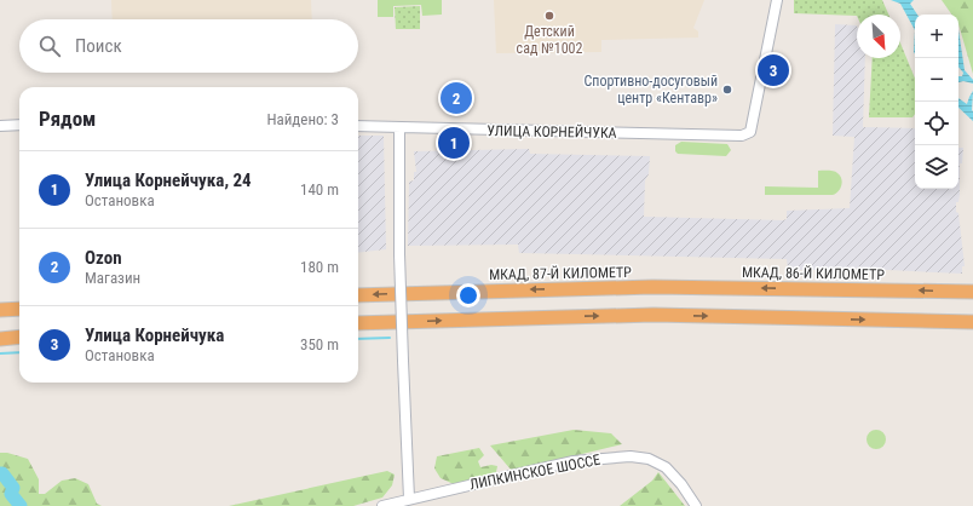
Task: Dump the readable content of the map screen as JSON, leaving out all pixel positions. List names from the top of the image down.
{
  "streets": {
    "highway": ["МКАД, 87-Й КИЛОМЕТР", "МКАД, 86-Й КИЛОМЕТР"],
    "street": ["УЛИЦА КОРНЕЙЧУКА", "ЛИПКИНСКОЕ ШОССЕ"]
  },
  "crossings": [
    ["МКАД, 87-Й КИЛОМЕТР", "МКАД, 86-Й КИЛОМЕТР"]
  ],
  "places": ["Детский сад №1002", "Спортивно-досуговый центр «Кентавр»"],
  "north": "bottom right",
  "page": {
    "map_buttons": ["+", "−"],
    "search": "Поиск",
    "pins": ["3", "2", "1"],
    "heading": ["Рядом", "Найдено: 3"],
    "list": [
      {
        "mark": "1",
        "name": "Улица Корнейчука, 24",
        "note": "Остановка",
        "value": "140 m"
      },
      {
        "mark": "2",
        "name": "Ozon",
        "note": "Магазин",
        "value": "180 m"
      },
      {
        "mark": "3",
        "name": "Улица Корнейчука",
        "note": "Остановка",
        "value": "350 m"
      }
    ]
  }
}
